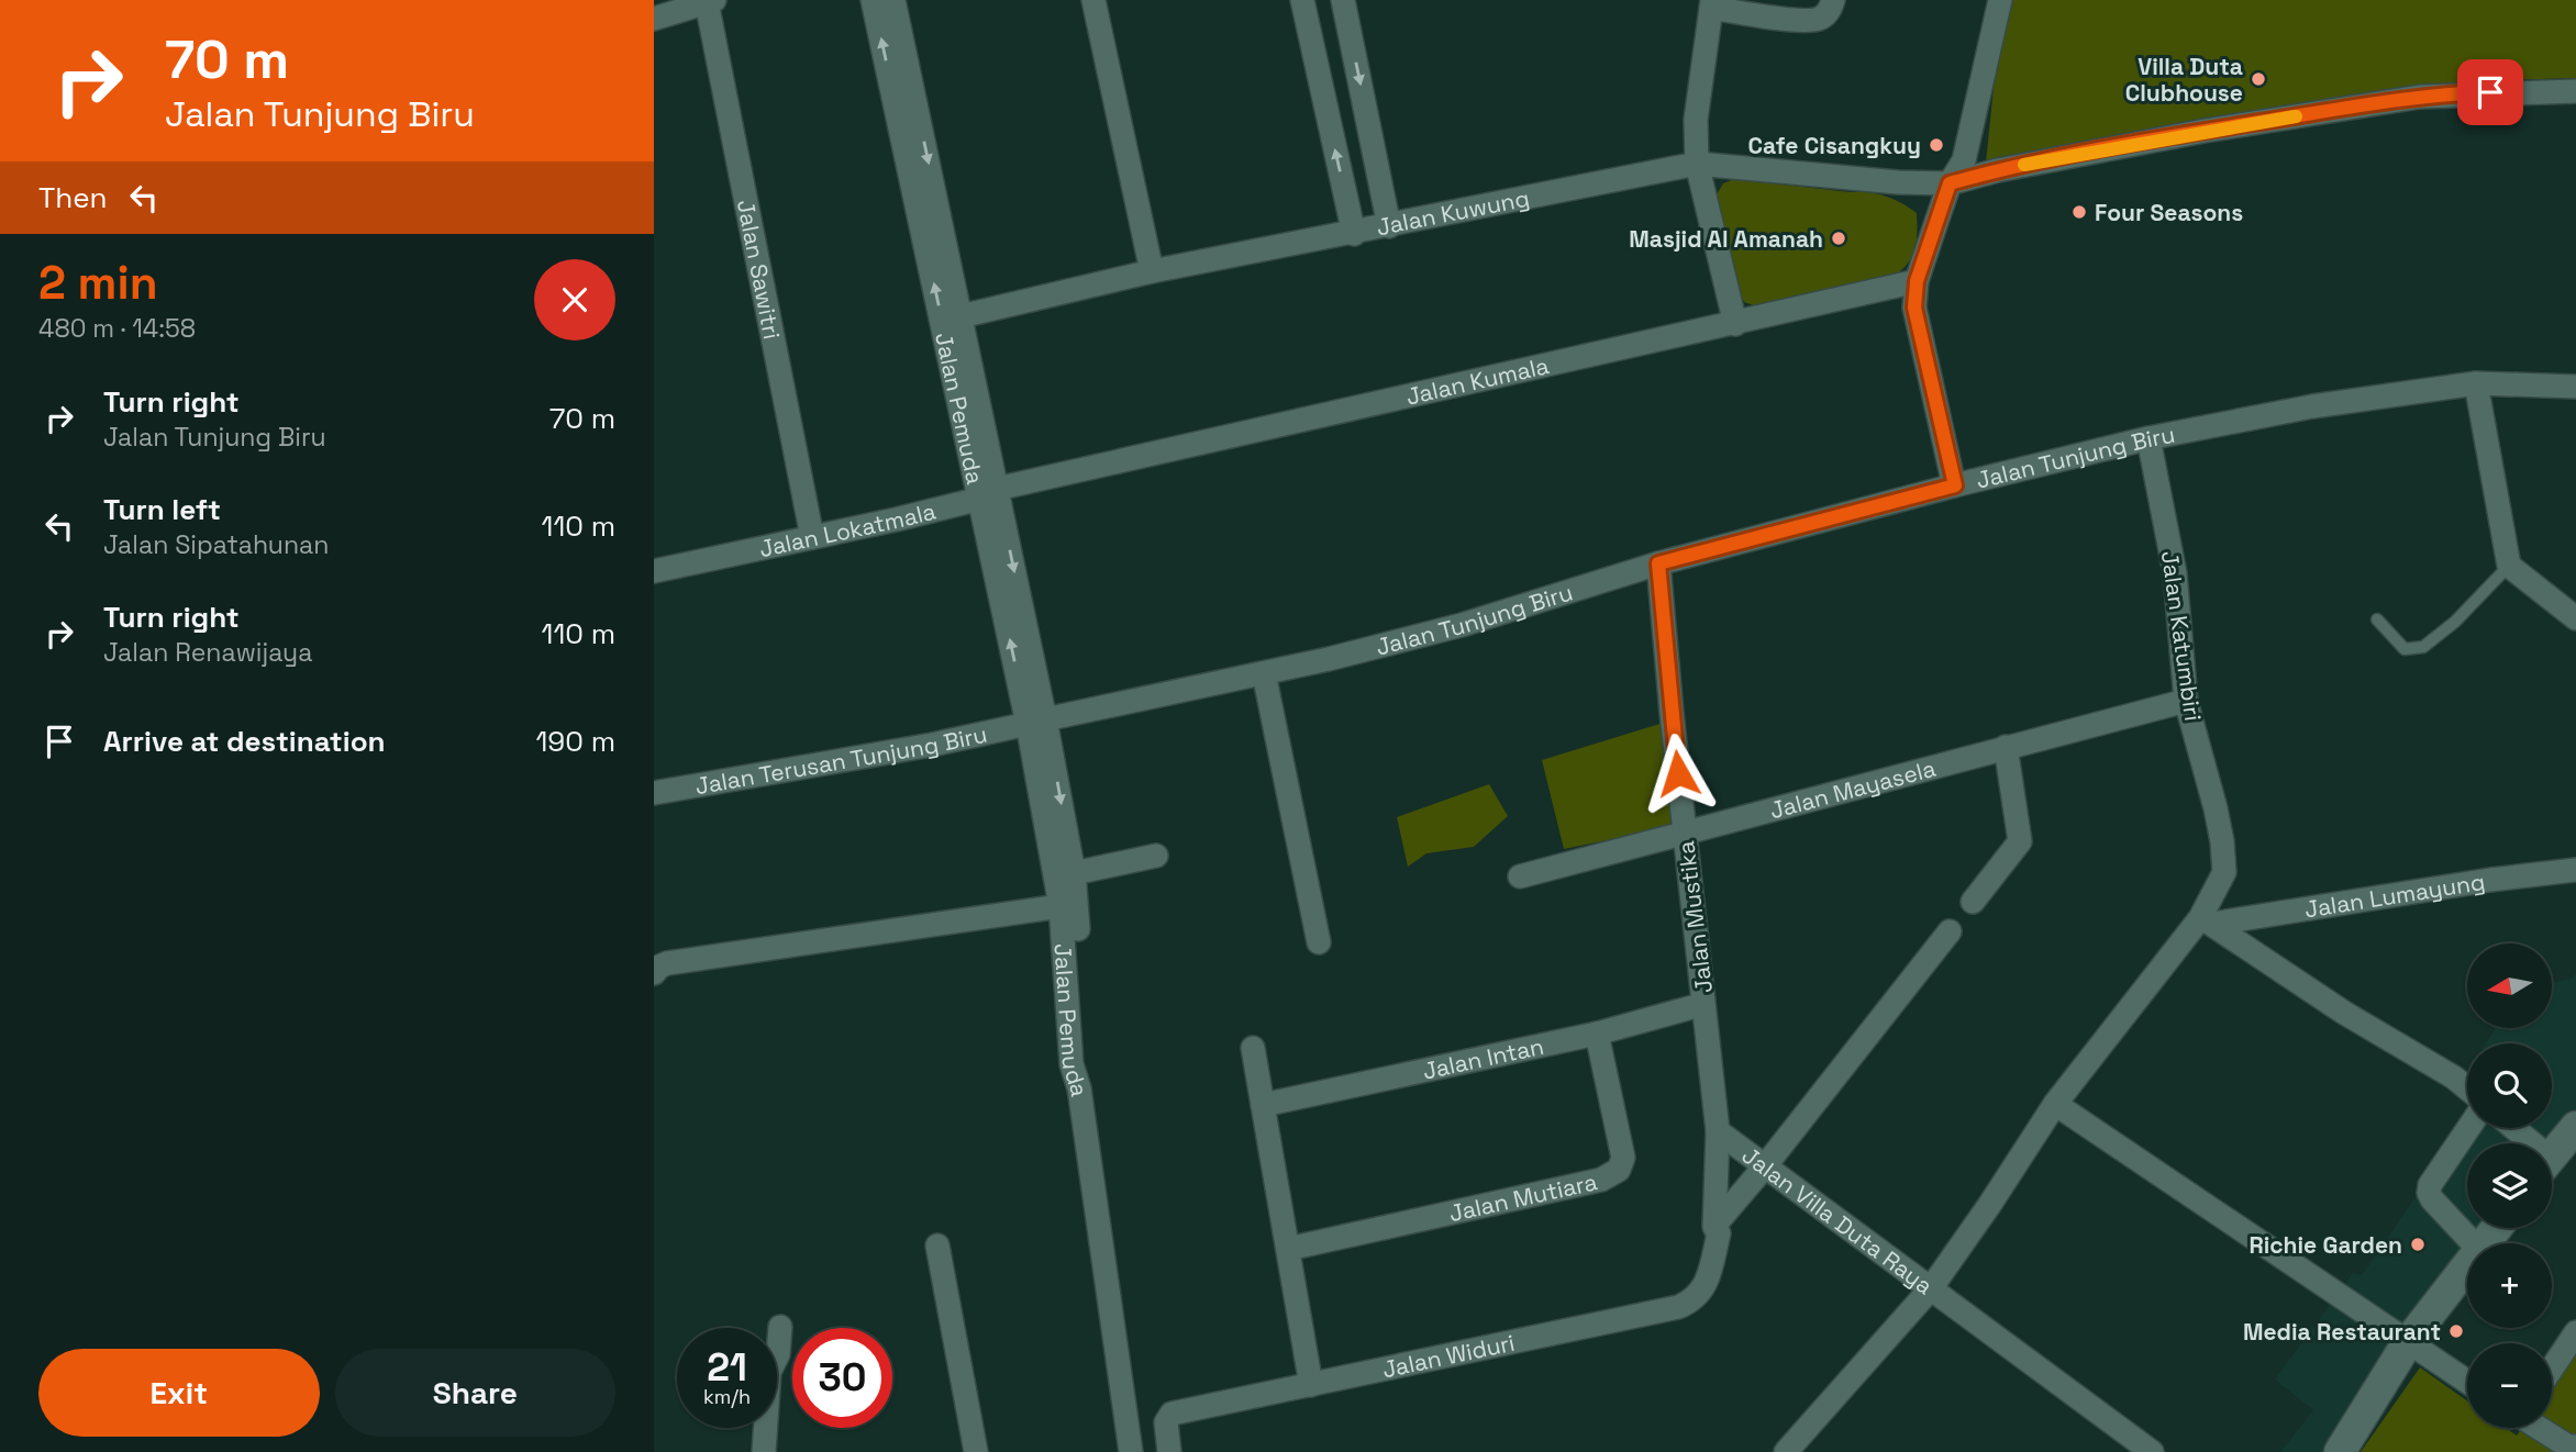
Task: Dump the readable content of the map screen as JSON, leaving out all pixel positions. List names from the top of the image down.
{
  "streets": {
    "street": [
      "Jalan Kuwung",
      "Jalan Sawitri",
      "Jalan Kumala",
      "Jalan Pemuda",
      "Jalan Tunjung Biru",
      "Jalan Lokatmala",
      "Jalan Katumbiri",
      "Jalan Terusan Tunjung Biru",
      "Jalan Mayasela",
      "Jalan Lumayung",
      "Jalan Mustika",
      "Jalan Intan",
      "Jalan Mutiara",
      "Jalan Villa Duta Raya",
      "Jalan Widuri"
    ]
  },
  "crossings": [
    ["Jalan Kuwung", "Jalan Pemuda"],
    ["Jalan Sawitri", "Jalan Lokatmala"],
    ["Jalan Kumala", "Jalan Lokatmala"],
    ["Jalan Pemuda", "Jalan Tunjung Biru"],
    ["Jalan Pemuda", "Jalan Lokatmala"],
    ["Jalan Pemuda", "Jalan Terusan Tunjung Biru"],
    ["Jalan Tunjung Biru", "Jalan Katumbiri"],
    ["Jalan Tunjung Biru", "Jalan Terusan Tunjung Biru"],
    ["Jalan Tunjung Biru", "Jalan Mustika"],
    ["Jalan Katumbiri", "Jalan Mayasela"],
    ["Jalan Katumbiri", "Jalan Lumayung"],
    ["Jalan Katumbiri", "Jalan Villa Duta Raya"],
    ["Jalan Mayasela", "Jalan Mustika"],
    ["Jalan Mustika", "Jalan Villa Duta Raya"],
    ["Jalan Mustika", "Jalan Widuri"],
    ["Jalan Intan", "Jalan Mutiara"]
  ],
  "places": [
    "Villa Duta Clubhouse",
    "Cafe Cisangkuy",
    "Four Seasons",
    "Masjid Al Amanah",
    "Richie Garden",
    "Media Restaurant"
  ],
  "north": "left",
  "page": {
    "turn": ["70 m", "Jalan Tunjung Biru"],
    "then": "Then",
    "heading": ["2 min", "480 m · 14:58"],
    "list": [
      {
        "name": "Turn right",
        "note": "Jalan Tunjung Biru",
        "value": "70 m"
      },
      {
        "name": "Turn left",
        "note": "Jalan Sipatahunan",
        "value": "110 m"
      },
      {
        "name": "Turn right",
        "note": "Jalan Renawijaya",
        "value": "110 m"
      },
      {
        "name": "Arrive at destination",
        "value": "190 m"
      }
    ],
    "map_buttons": ["+", "−"],
    "speed": "21 km/h",
    "limit": "30",
    "buttons": ["Exit", "Share"]
  }
}
